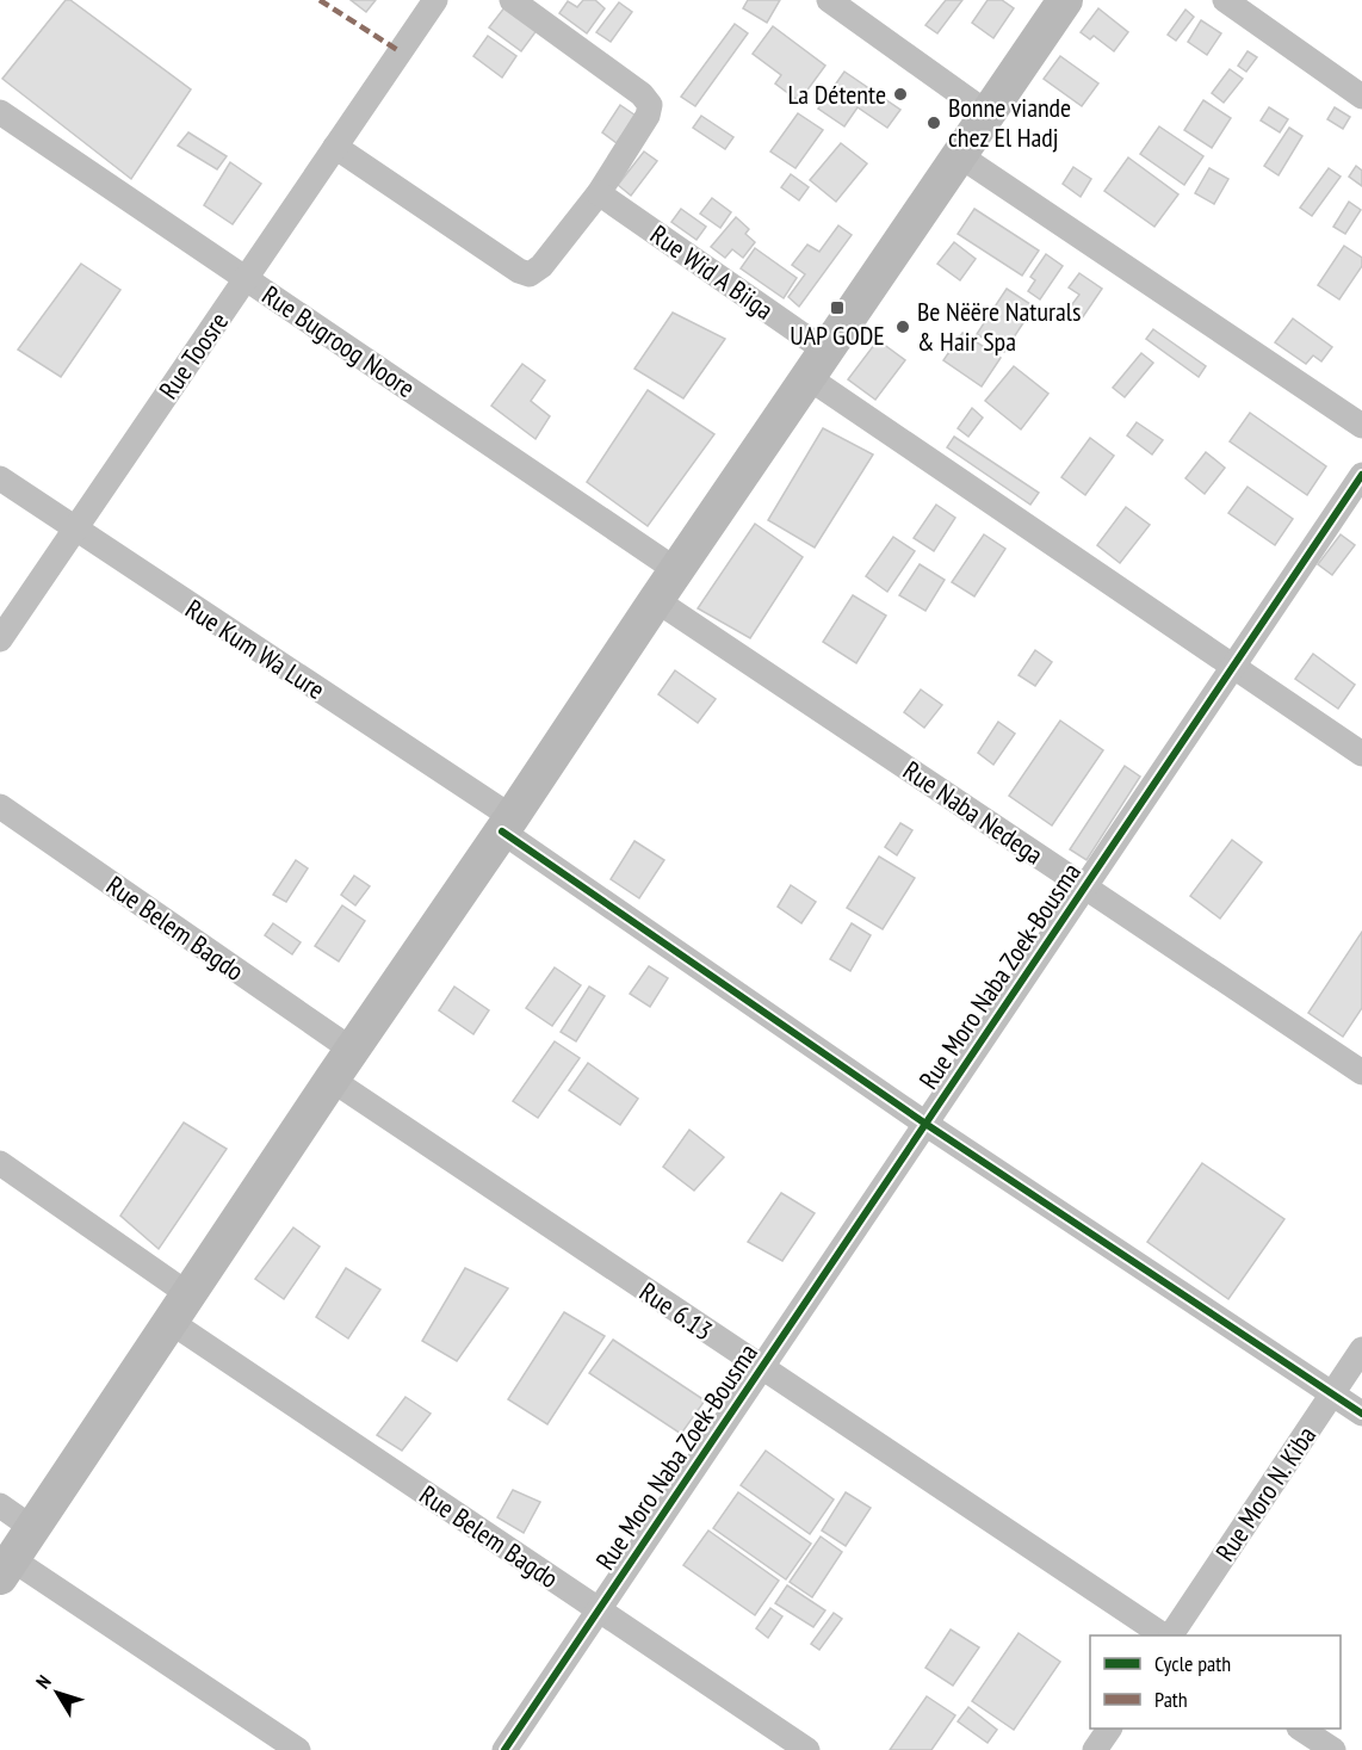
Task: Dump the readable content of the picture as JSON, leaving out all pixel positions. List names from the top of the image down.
{
  "streets": {
    "street": [
      "Rue Wid A Biiga",
      "Rue Bugroog Noore",
      "Rue Toosre",
      "Rue Kum Wa Lure",
      "Rue Naba Nedega",
      "Rue Belem Bagdo",
      "Rue Moro Naba Zoek-Bousma",
      "Rue 6.13",
      "Rue Moro N. Kiba"
    ]
  },
  "crossings": [
    ["Rue Wid A Biiga", "Rue Moro Naba Zoek-Bousma"],
    ["Rue Bugroog Noore", "Rue Toosre"],
    ["Rue Toosre", "Rue Kum Wa Lure"],
    ["Rue Kum Wa Lure", "Rue Moro Naba Zoek-Bousma"],
    ["Rue Kum Wa Lure", "Rue Moro N. Kiba"],
    ["Rue Naba Nedega", "Rue Moro Naba Zoek-Bousma"],
    ["Rue Belem Bagdo", "Rue Moro Naba Zoek-Bousma"],
    ["Rue Moro Naba Zoek-Bousma", "Rue 6.13"]
  ],
  "places": {
    "other": ["La Détente", "Bonne viande chez El Hadj", "Be Nëëre Naturals & Hair Spa"],
    "transit": ["UAP GODE"]
  },
  "legend": ["Cycle path", "Path"],
  "north": "top left"
}
